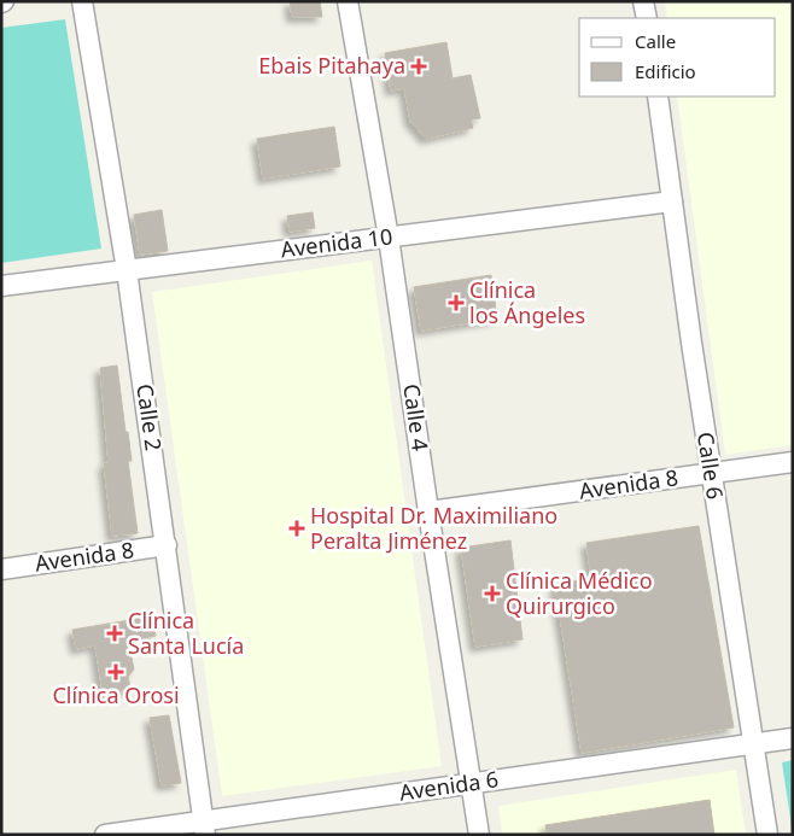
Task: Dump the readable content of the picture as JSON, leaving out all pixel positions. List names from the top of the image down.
{
  "streets": {
    "street": [
      "Avenida 10",
      "Calle 2",
      "Calle 4",
      "Calle 6",
      "Avenida 8",
      "Avenida 6"
    ]
  },
  "crossings": [
    ["Avenida 10", "Calle 2"],
    ["Avenida 10", "Calle 4"],
    ["Avenida 10", "Calle 6"],
    ["Calle 2", "Avenida 8"],
    ["Calle 2", "Avenida 6"],
    ["Calle 4", "Avenida 8"],
    ["Calle 4", "Avenida 6"],
    ["Calle 6", "Avenida 8"],
    ["Calle 6", "Avenida 6"]
  ],
  "places": {
    "health": [
      "Ebais Pitahaya",
      "Clínica los Ángeles",
      "Hospital Dr. Maximiliano Peralta Jiménez",
      "Clínica Médico Quirurgico",
      "Clínica Santa Lucía",
      "Clínica Orosi"
    ]
  },
  "legend": ["Calle", "Edificio"]
}
